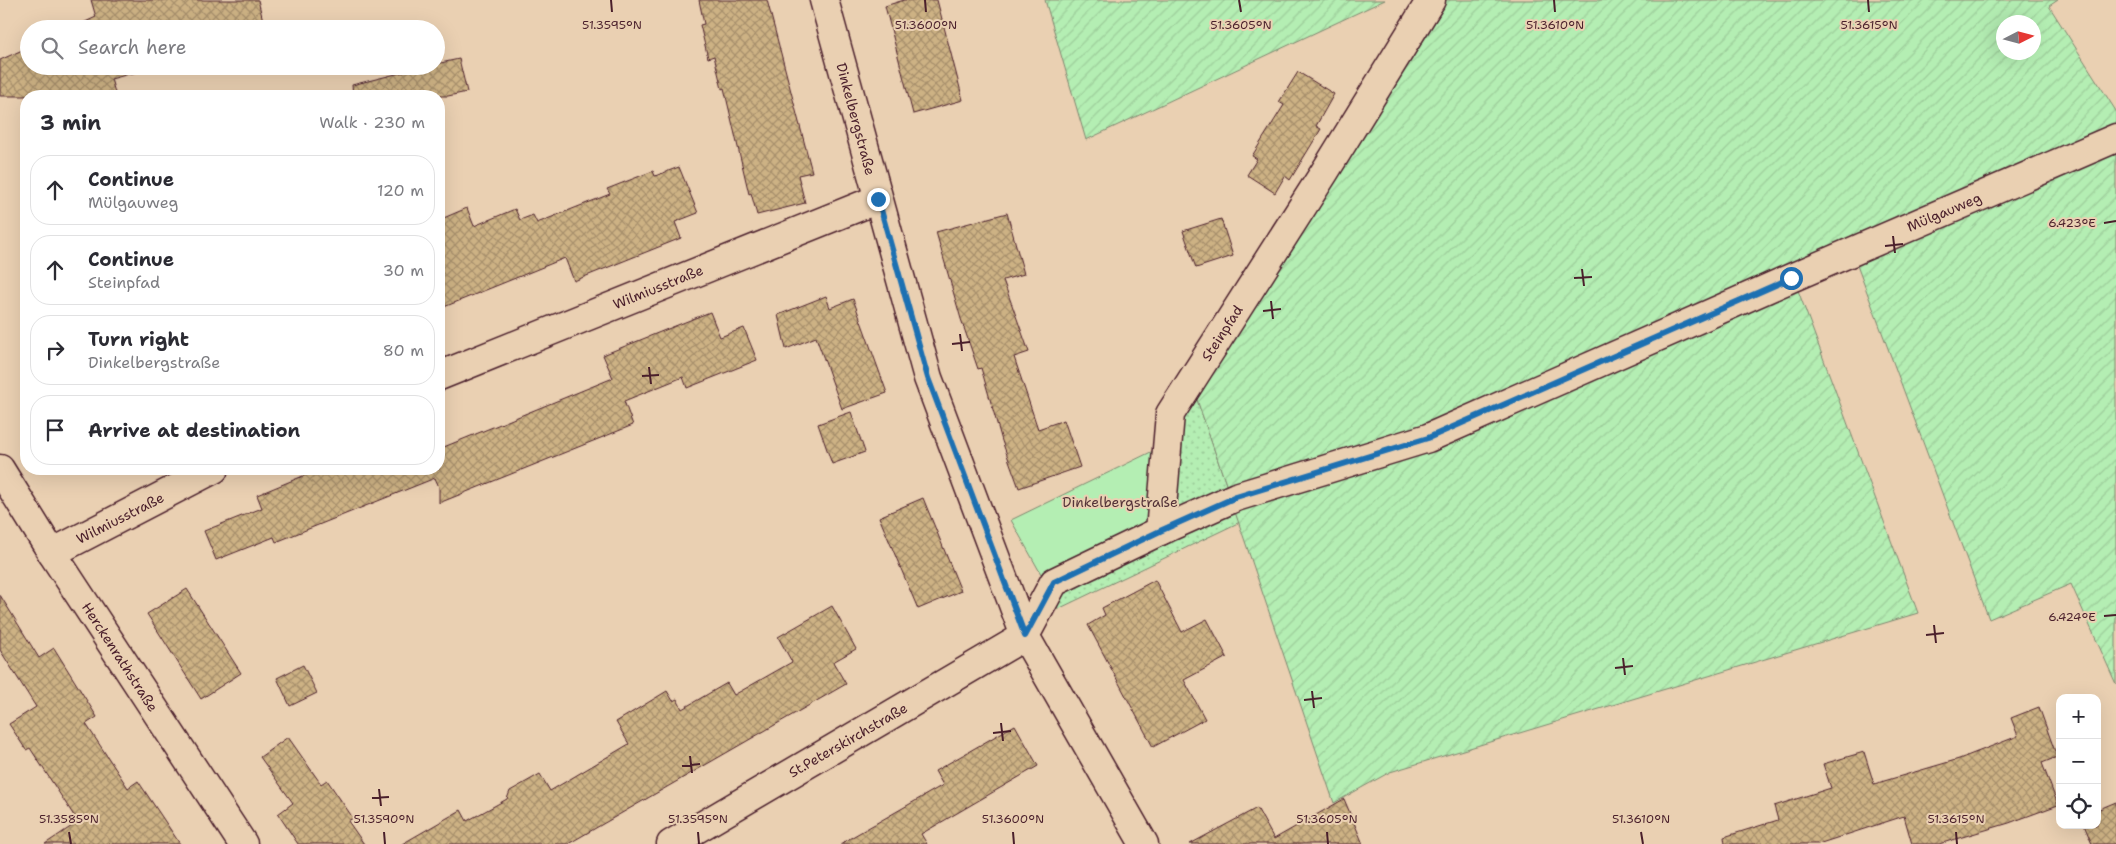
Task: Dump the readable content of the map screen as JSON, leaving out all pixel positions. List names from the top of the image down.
{
  "streets": {
    "street": [
      "Dinkelbergstraße",
      "Mülgauweg",
      "Wilmiusstraße",
      "Steinpfad",
      "Herckenrathstraße",
      "St.Peterskirchstraße"
    ]
  },
  "crossings": [
    ["Dinkelbergstraße", "Wilmiusstraße"],
    ["Dinkelbergstraße", "St.Peterskirchstraße"],
    ["Mülgauweg", "Steinpfad"],
    ["Wilmiusstraße", "Herckenrathstraße"]
  ],
  "parks": ["Dinkelbergstraße"],
  "north": "right",
  "page": {
    "search": "Search here",
    "heading": ["3 min", "Walk · 230 m"],
    "list": [
      ["Continue", "Mülgauweg", "120 m"],
      ["Continue", "Steinpfad", "30 m"],
      ["Turn right", "Dinkelbergstraße", "80 m"],
      "Arrive at destination"
    ],
    "map_buttons": ["+", "−"]
  },
  "coordinates": [
    "51.3595°N",
    "51.3600°N",
    "51.3605°N",
    "51.3610°N",
    "51.3615°N",
    "6.423°E",
    "6.424°E",
    "51.3585°N",
    "51.3590°N"
  ]
}
